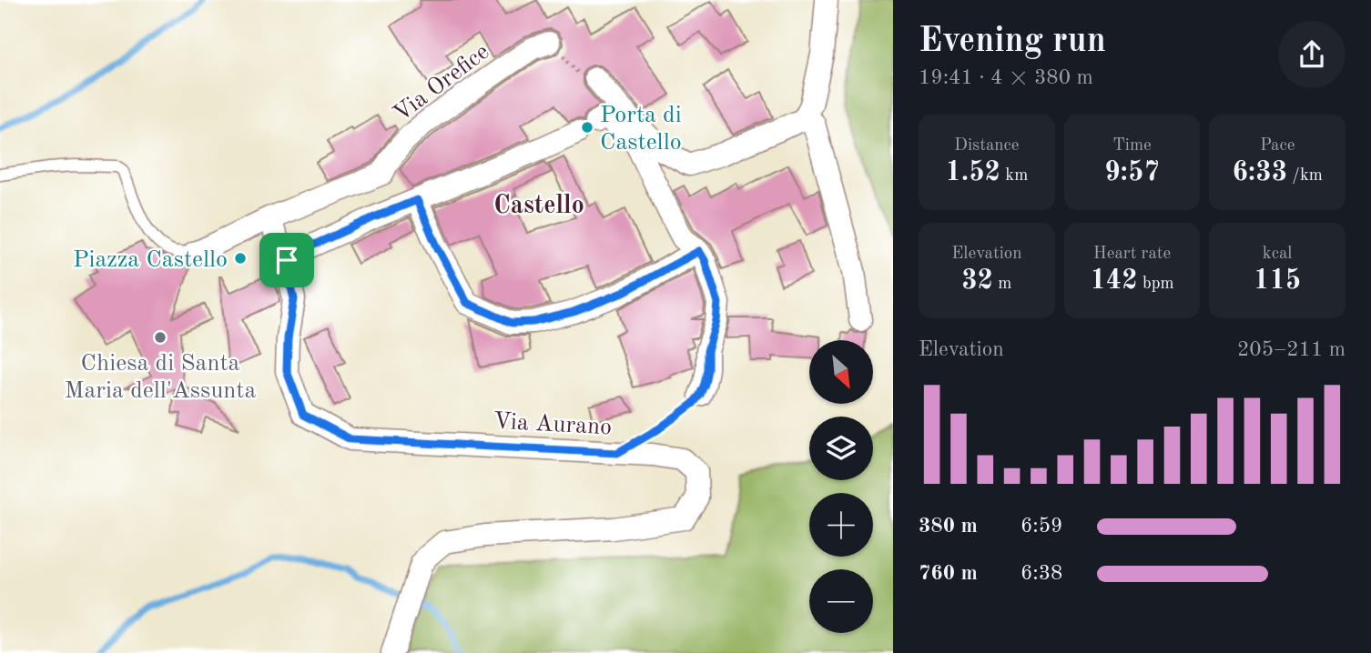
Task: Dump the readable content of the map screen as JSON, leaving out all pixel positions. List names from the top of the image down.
{
  "streets": {
    "street": ["Via Orefice", "Via Aurano"]
  },
  "districts": ["Castello"],
  "places": ["Porta di Castello", "Piazza Castello", "Chiesa di Santa Maria dell'Assunta"],
  "north": "bottom right",
  "page": {
    "heading": ["Evening run", "19:41 · 4 × 380 m"],
    "stats": [
      ["Distance", "1.52 km"],
      ["Time", "9:57"],
      ["Pace", "6:33 /km"],
      ["Elevation", "32 m"],
      ["Heart rate", "142 bpm"],
      ["kcal", "115"]
    ],
    "chart": ["Elevation", "205–211 m"],
    "map_buttons": ["+", "−"],
    "list": [
      {
        "name": "380 m",
        "note": "6:59"
      },
      {
        "name": "760 m",
        "note": "6:38"
      }
    ]
  }
}
